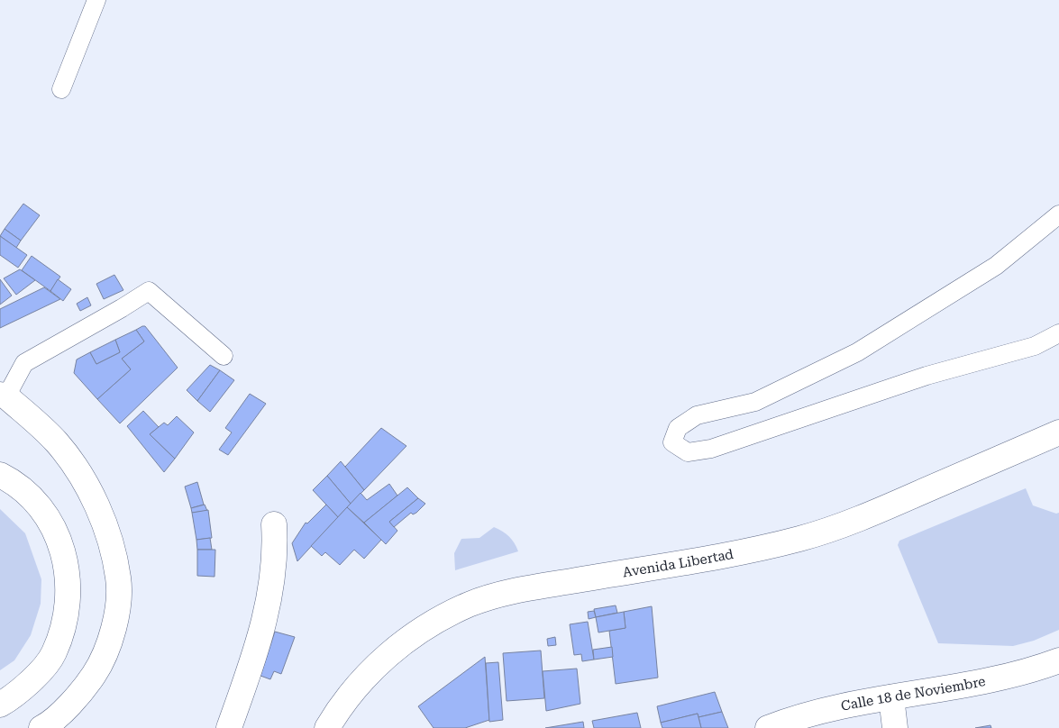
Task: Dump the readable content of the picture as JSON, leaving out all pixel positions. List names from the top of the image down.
{
  "streets": {
    "main road": ["Avenida Libertad", "Calle 18 de Noviembre"]
  }
}
